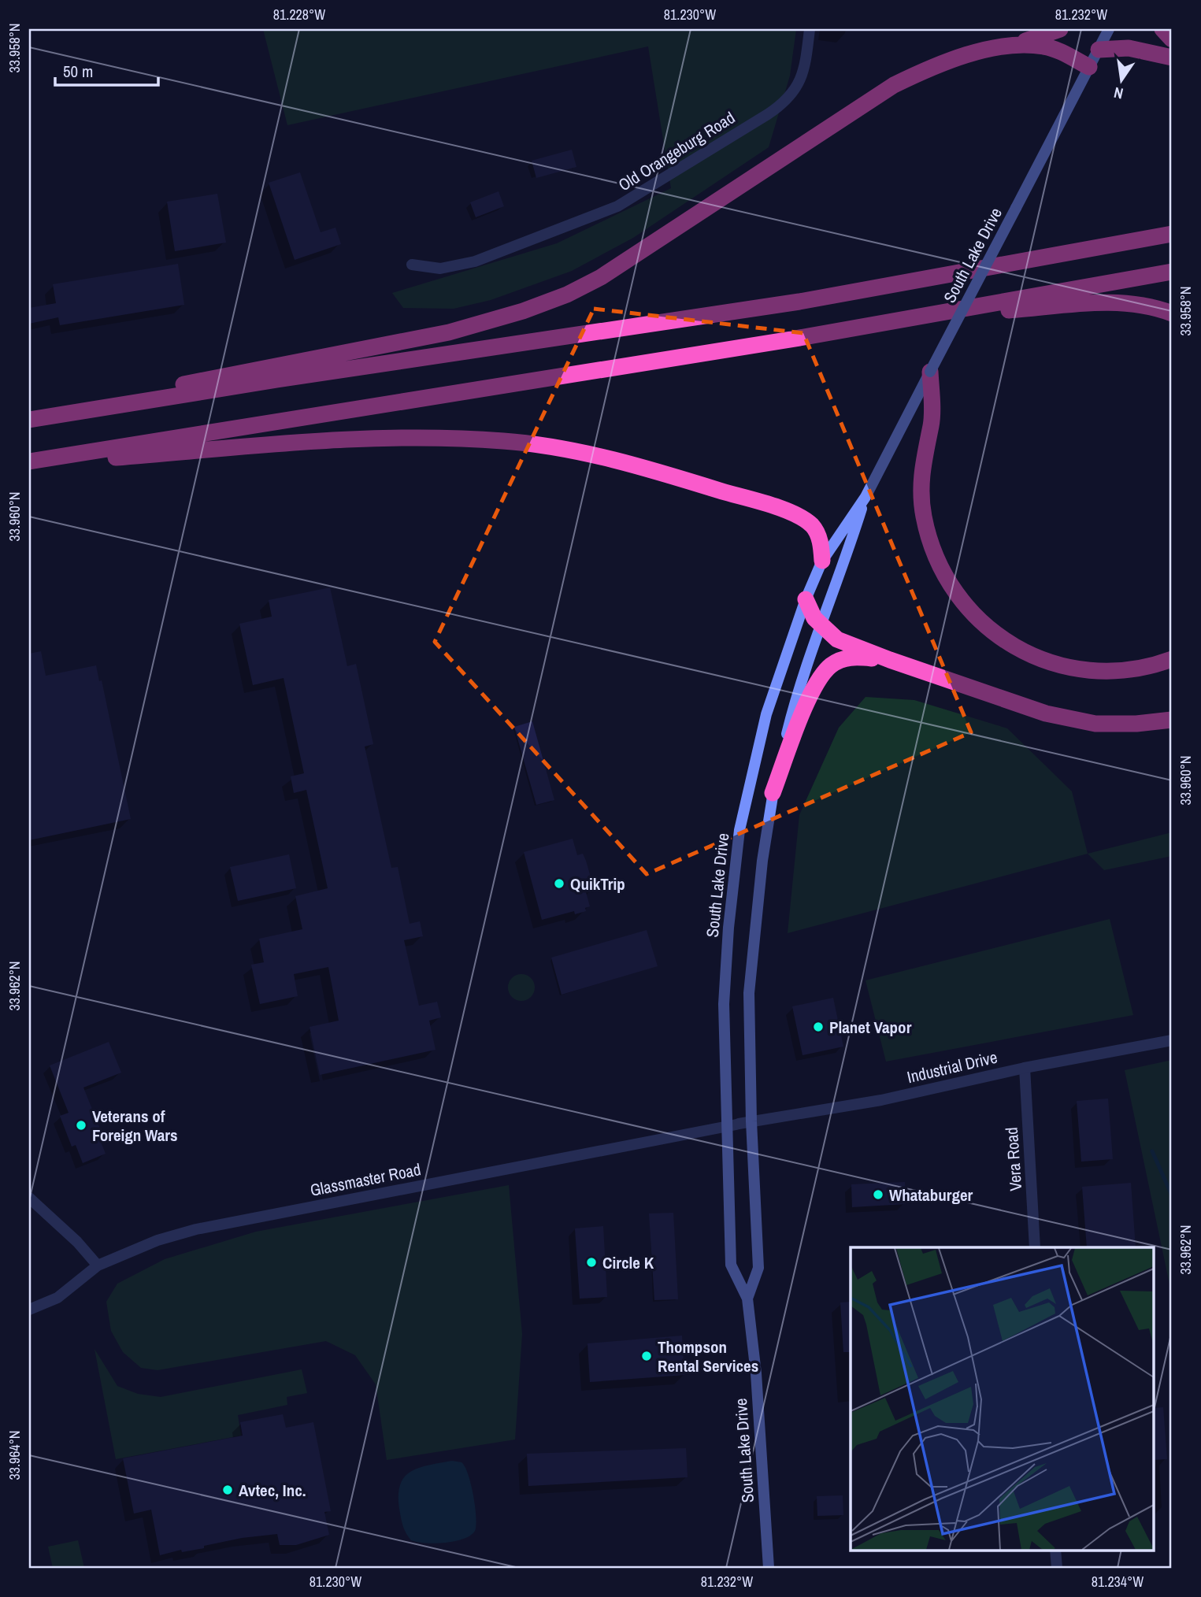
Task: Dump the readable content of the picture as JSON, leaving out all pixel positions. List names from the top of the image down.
{
  "streets": {
    "main road": ["South Lake Drive"],
    "street": [
      "Old Orangeburg Road",
      "Industrial Drive",
      "Vera Road",
      "Glassmaster Road"
    ]
  },
  "crossings": [
    ["South Lake Drive", "Industrial Drive"],
    ["South Lake Drive", "Glassmaster Road"],
    ["Industrial Drive", "Vera Road"],
    ["Industrial Drive", "Glassmaster Road"]
  ],
  "places": [
    "QuikTrip",
    "Planet Vapor",
    "Veterans of Foreign Wars",
    "Whataburger",
    "Circle K",
    "Thompson Rental Services",
    "Avtec, Inc."
  ],
  "scale_bar": "50 m",
  "north": "bottom",
  "coordinates": [
    "81.228°W",
    "81.230°W",
    "81.232°W",
    "33.958°N",
    "33.960°N",
    "33.962°N",
    "33.964°N",
    "81.234°W"
  ]
}
